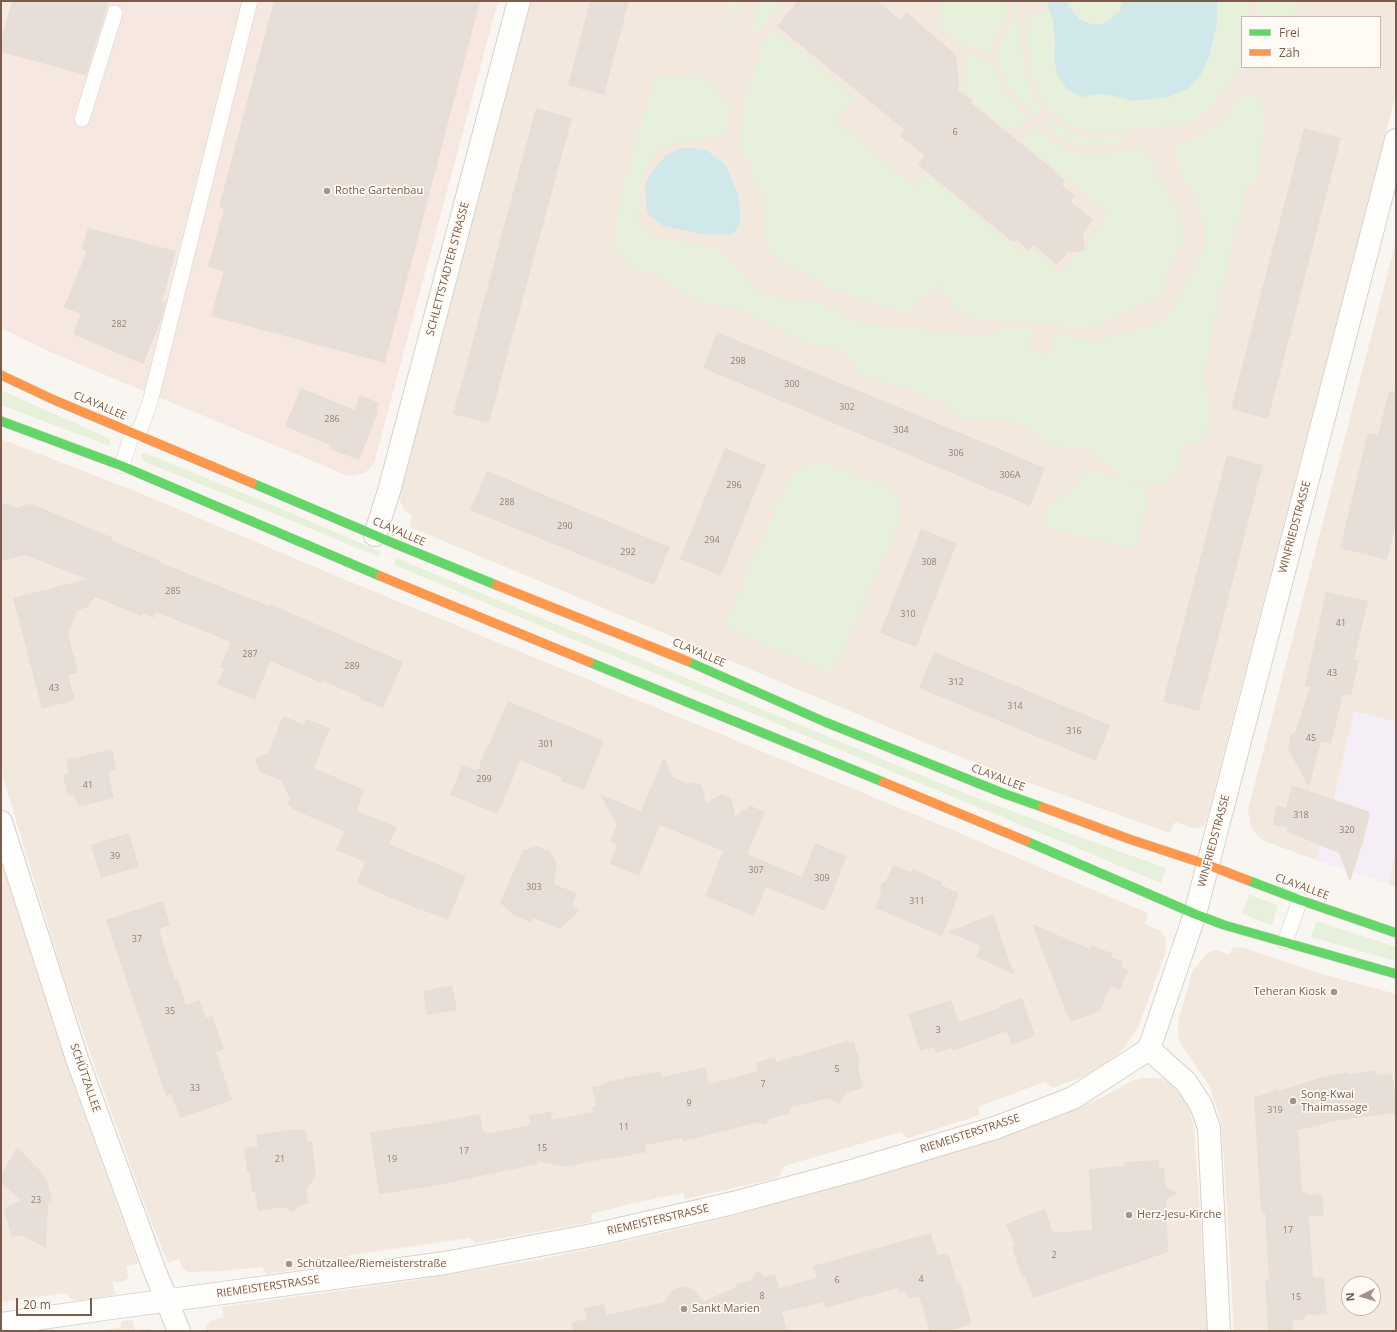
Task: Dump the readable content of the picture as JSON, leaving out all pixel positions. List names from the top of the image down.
{
  "streets": {
    "main road": ["CLAYALLEE"],
    "street": [
      "SCHLETTSTADTER STRASSE",
      "WINFRIEDSTRASSE",
      "SCHÜTZALLEE",
      "RIEMEISTERSTRASSE"
    ]
  },
  "crossings": [
    ["SCHLETTSTADTER STRASSE", "CLAYALLEE"],
    ["CLAYALLEE", "WINFRIEDSTRASSE"],
    ["SCHÜTZALLEE", "RIEMEISTERSTRASSE"]
  ],
  "places": [
    "Rothe Gartenbau",
    "Teheran Kiosk",
    "Song-Kwai Thaimassage",
    "Herz-Jesu-Kirche",
    "Schützallee/Riemeisterstraße",
    "Sankt Marien"
  ],
  "house_numbers": [
    "6",
    "282",
    "298",
    "300",
    "302",
    "286",
    "304",
    "306",
    "306A",
    "296",
    "288",
    "290",
    "294",
    "292",
    "308",
    "285",
    "310",
    "41",
    "287",
    "289",
    "43",
    "312",
    "43",
    "314",
    "316",
    "45",
    "301",
    "299",
    "41",
    "318",
    "320",
    "39",
    "307",
    "309",
    "303",
    "311",
    "37",
    "35",
    "3",
    "5",
    "7",
    "33",
    "9",
    "319",
    "11",
    "15",
    "17",
    "21",
    "19",
    "23",
    "17",
    "2",
    "4",
    "6",
    "8",
    "15"
  ],
  "legend": ["Frei", "Zäh"],
  "scale_bar": "20 m",
  "north": "left"
}
